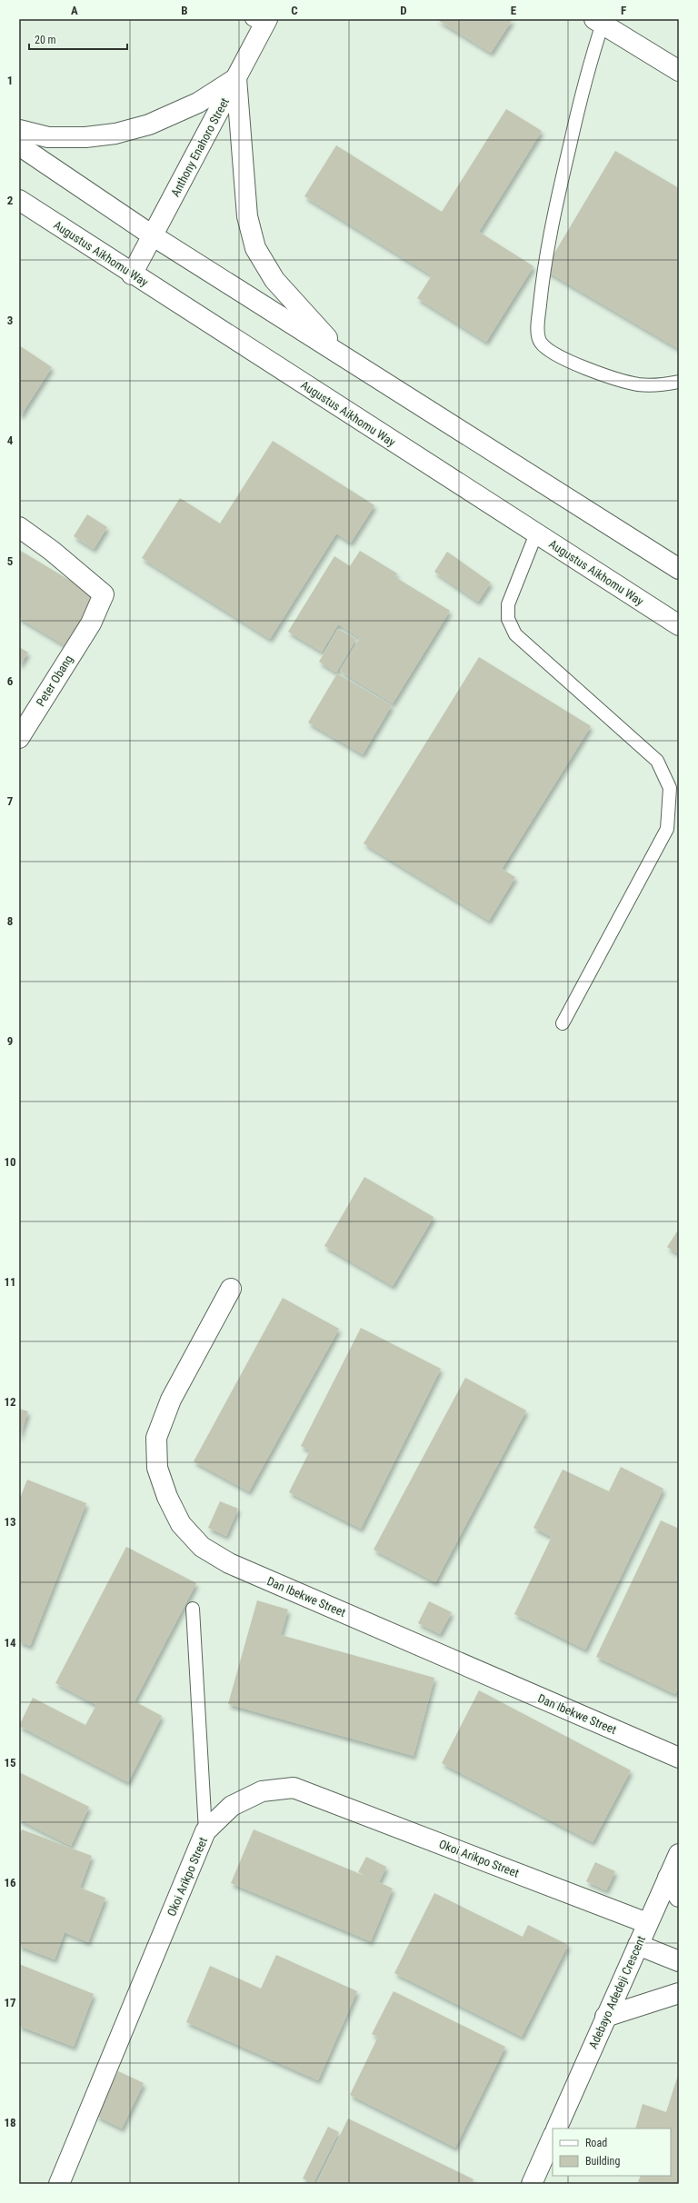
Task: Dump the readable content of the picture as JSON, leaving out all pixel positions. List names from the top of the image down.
{
  "streets": {
    "street": [
      "Anthony Enahoro Street",
      "Augustus Aikhomu Way",
      "Peter Obang",
      "Dan Ibekwe Street",
      "Okoi Arikpo Street",
      "Adebayo Adedeji Crescent"
    ]
  },
  "crossings": [
    ["Anthony Enahoro Street", "Augustus Aikhomu Way"],
    ["Okoi Arikpo Street", "Adebayo Adedeji Crescent"]
  ],
  "legend": ["Road", "Building"],
  "scale_bar": "20 m",
  "grid": {
    "columns": [
      "A",
      "B",
      "C",
      "D",
      "E",
      "F"
    ],
    "rows": [
      "1",
      "2",
      "3",
      "4",
      "5",
      "6",
      "7",
      "8",
      "9",
      "10",
      "11",
      "12",
      "13",
      "14",
      "15",
      "16",
      "17",
      "18"
    ]
  }
}
